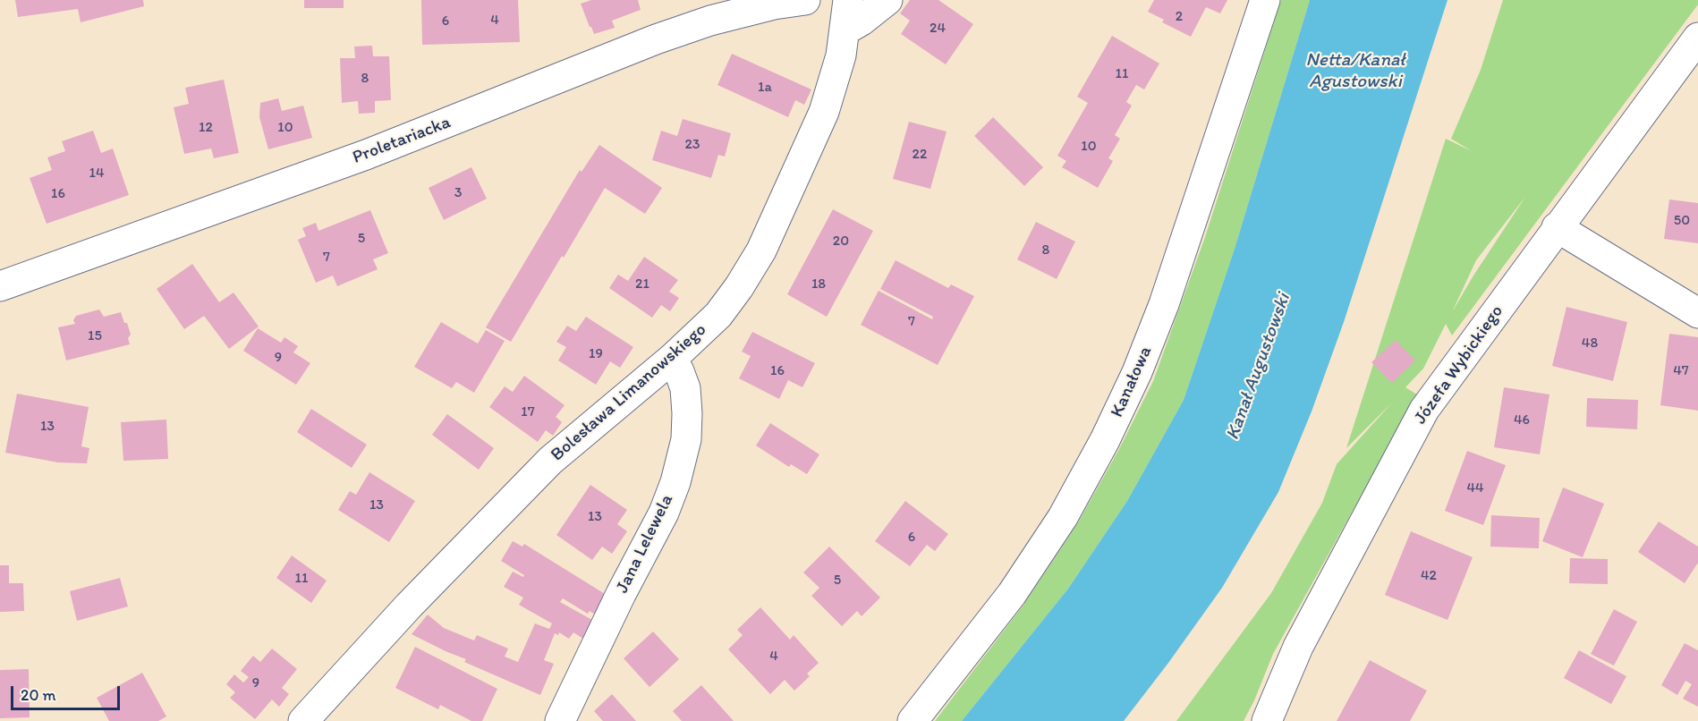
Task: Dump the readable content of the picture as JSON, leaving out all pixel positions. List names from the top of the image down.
{
  "streets": {
    "street": [
      "Proletariacka",
      "Józefa Wybickiego",
      "Kanałowa",
      "Bolesława Limanowskiego",
      "Jana Lelewela"
    ]
  },
  "crossings": [
    ["Bolesława Limanowskiego", "Jana Lelewela"]
  ],
  "water": ["Netta/Kanał Agustowski", "Kanał Augustowski"],
  "house_numbers": [
    "2",
    "4",
    "6",
    "24",
    "11",
    "8",
    "1a",
    "12",
    "10",
    "23",
    "10",
    "22",
    "14",
    "3",
    "16",
    "50",
    "5",
    "20",
    "8",
    "7",
    "21",
    "18",
    "7",
    "15",
    "48",
    "19",
    "9",
    "16",
    "47",
    "17",
    "46",
    "13",
    "44",
    "13",
    "13",
    "6",
    "42",
    "11",
    "5",
    "4",
    "9"
  ],
  "scale_bar": "20 m"
}
